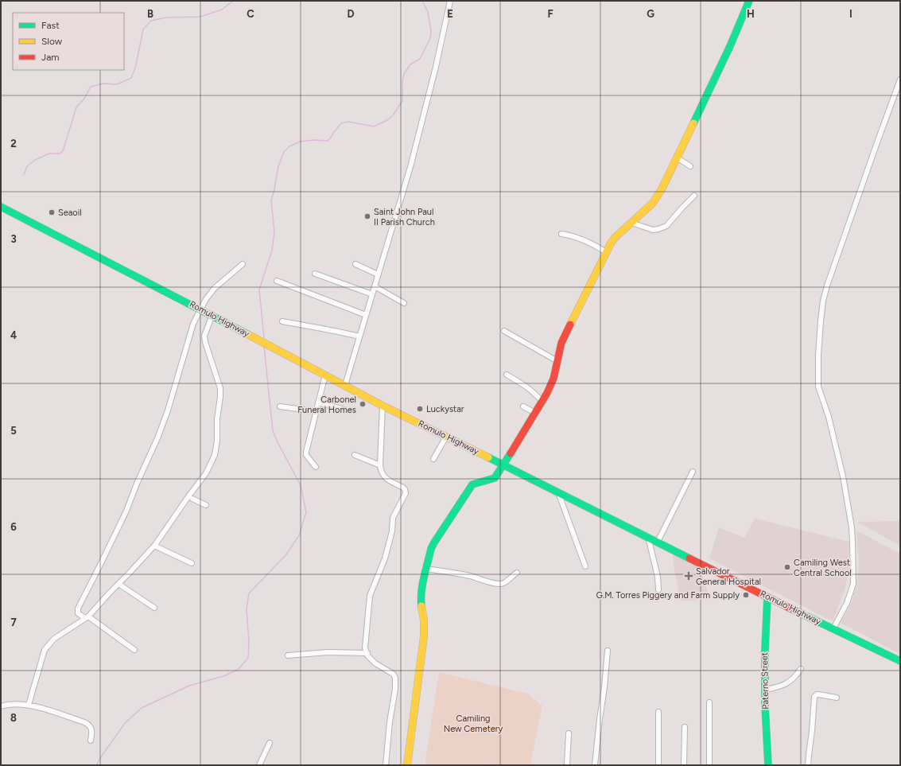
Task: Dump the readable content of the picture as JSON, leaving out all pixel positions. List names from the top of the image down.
{
  "streets": {
    "main road": ["Romulo Highway", "Paterno Street"]
  },
  "crossings": [
    ["Romulo Highway", "Paterno Street"]
  ],
  "parks": ["Camiling New Cemetery"],
  "places": {
    "other": [
      "Seaoil",
      "Saint John Paul II Parish Church",
      "Carbonel Funeral Homes",
      "Luckystar",
      "Camiling West Central School",
      "G.M. Torres Piggery and Farm Supply"
    ],
    "health": ["Salvador General Hospital"]
  },
  "legend": ["Fast", "Slow", "Jam"],
  "grid": {
    "columns": [
      "B",
      "C",
      "D",
      "E",
      "F",
      "G",
      "H",
      "I"
    ],
    "rows": [
      "2",
      "3",
      "4",
      "5",
      "6",
      "7",
      "8"
    ]
  }
}
